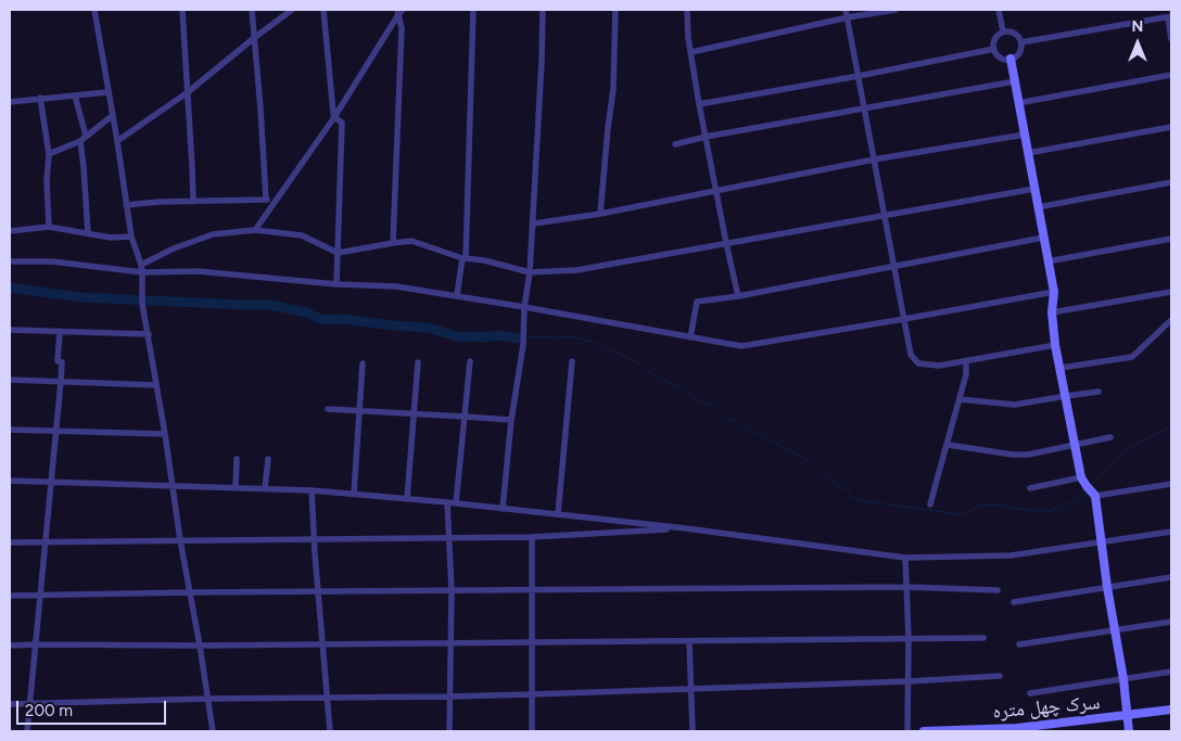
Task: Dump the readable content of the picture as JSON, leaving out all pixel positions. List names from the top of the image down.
{
  "streets": {
    "street": ["سرک چهل متره"]
  },
  "scale_bar": "200 m",
  "north": "top"
}
